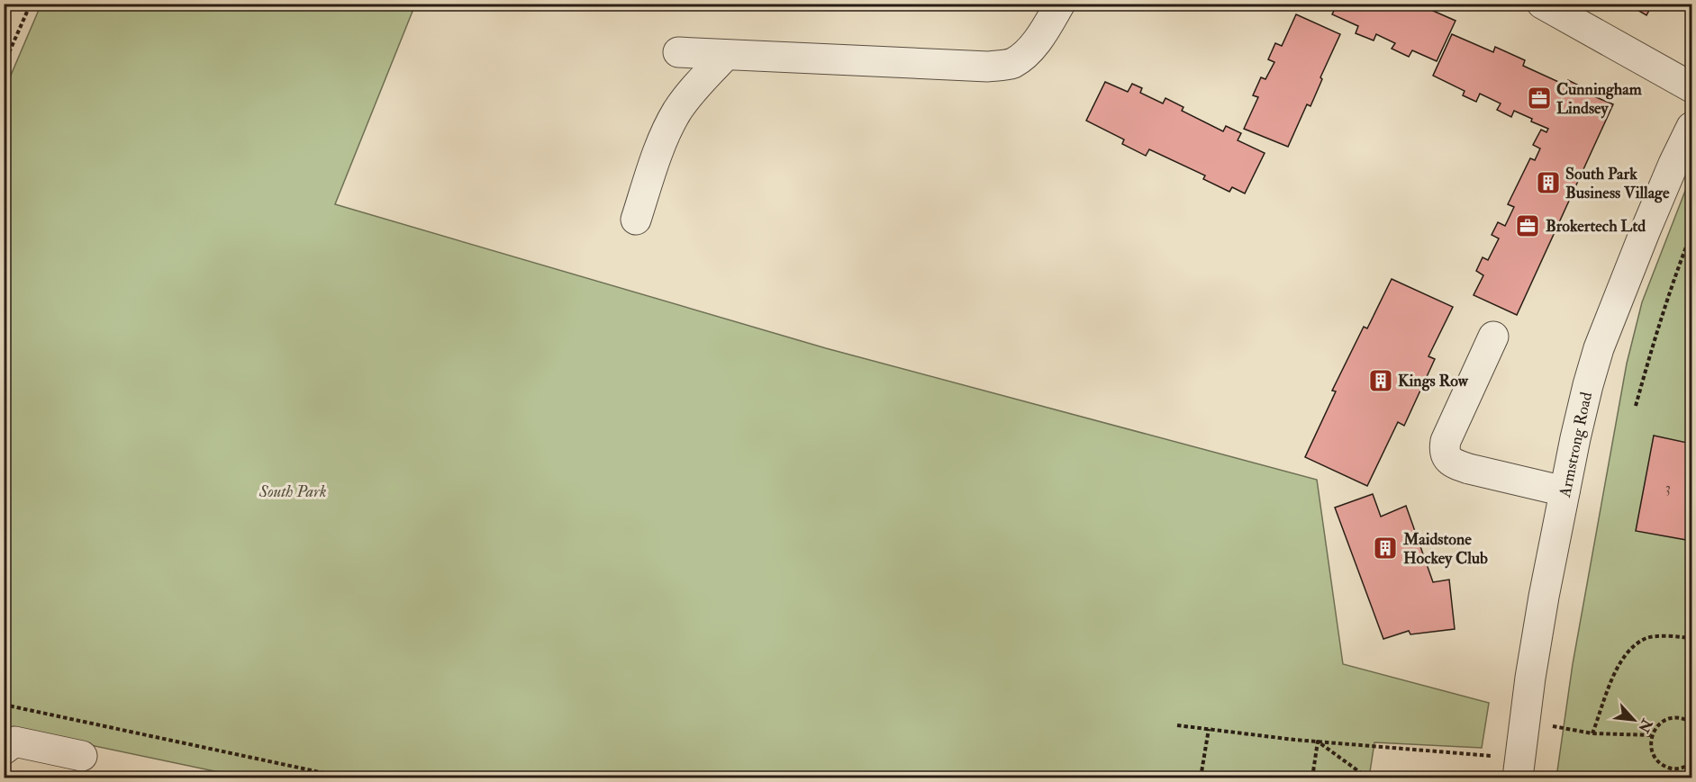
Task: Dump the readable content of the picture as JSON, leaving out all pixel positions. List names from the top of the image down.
{
  "streets": {
    "street": ["Armstrong Road"]
  },
  "parks": ["South Park"],
  "places": {
    "office": ["Cunningham Lindsey", "Brokertech Ltd"],
    "building": ["South Park Business Village", "Kings Row", "Maidstone Hockey Club"]
  },
  "house_numbers": ["3"],
  "north": "bottom right"
}
